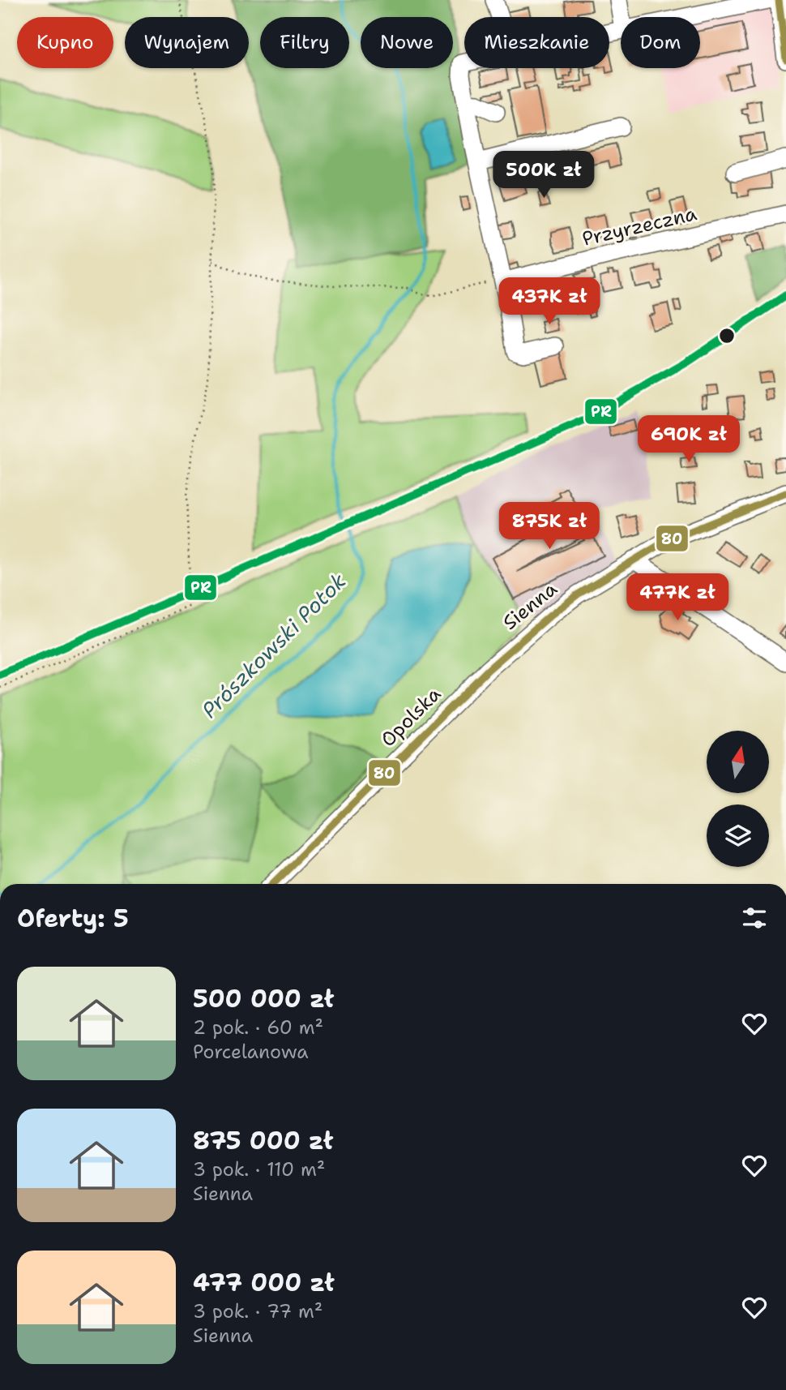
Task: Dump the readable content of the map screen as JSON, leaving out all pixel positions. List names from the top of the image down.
{
  "streets": {
    "street": ["Przyrzeczna", "Sienna", "Opolska"]
  },
  "crossings": [
    ["Sienna", "Opolska"]
  ],
  "water": ["Prószkowski Potok"],
  "lines": ["transit line 80", "transit line PR"],
  "north": "top",
  "page": {
    "chip": [
      "Kupno",
      "Wynajem",
      "Filtry",
      "Nowe",
      "Mieszkanie",
      "Dom"
    ],
    "price": [
      "500K zł",
      "437K zł",
      "690K zł",
      "875K zł",
      "477K zł"
    ],
    "heading": "Oferty: 5",
    "list": [
      {
        "name": "500 000 zł",
        "note": "2 pok. · 60 m² · Porcelanowa"
      },
      {
        "name": "875 000 zł",
        "note": "3 pok. · 110 m² · Sienna"
      },
      {
        "name": "477 000 zł",
        "note": "3 pok. · 77 m² · Sienna"
      }
    ]
  }
}
